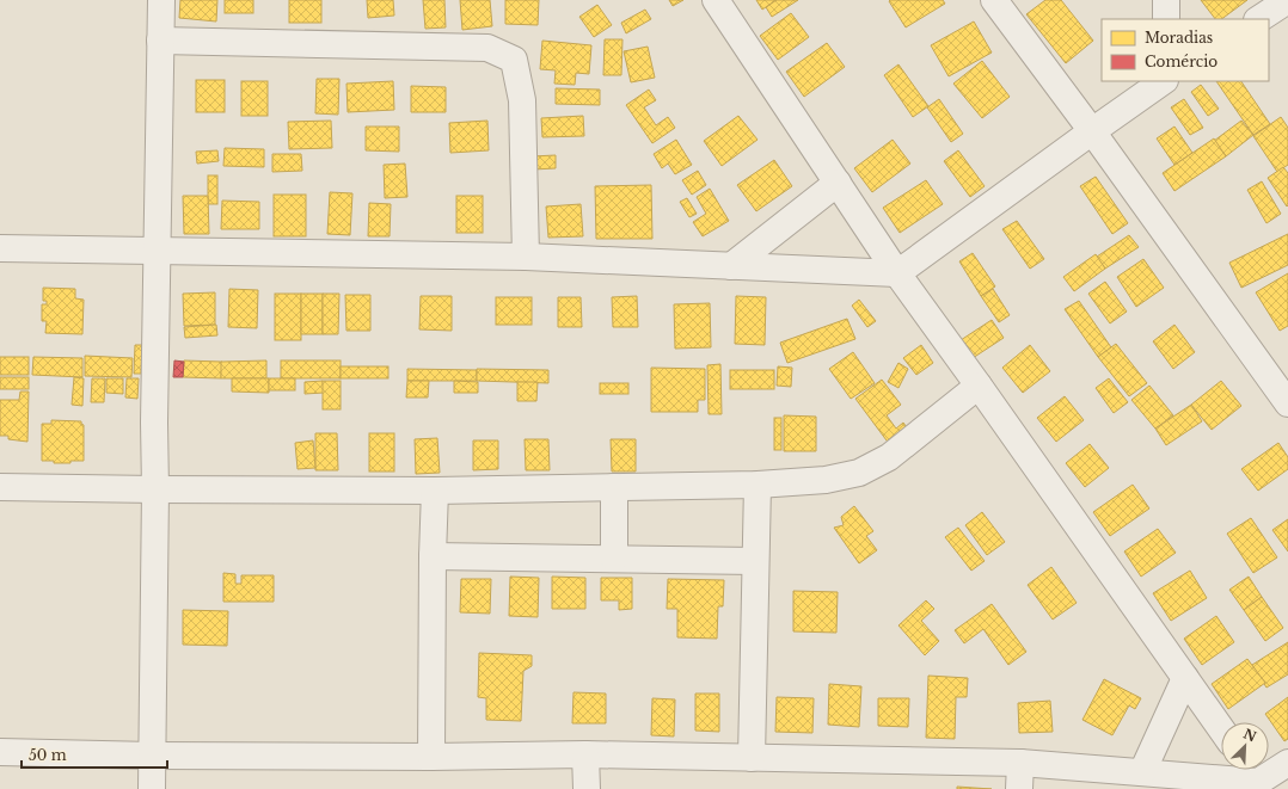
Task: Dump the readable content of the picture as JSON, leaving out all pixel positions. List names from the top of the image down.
{
  "legend": ["Moradias", "Comércio"],
  "scale_bar": "50 m",
  "north": "top right"
}
